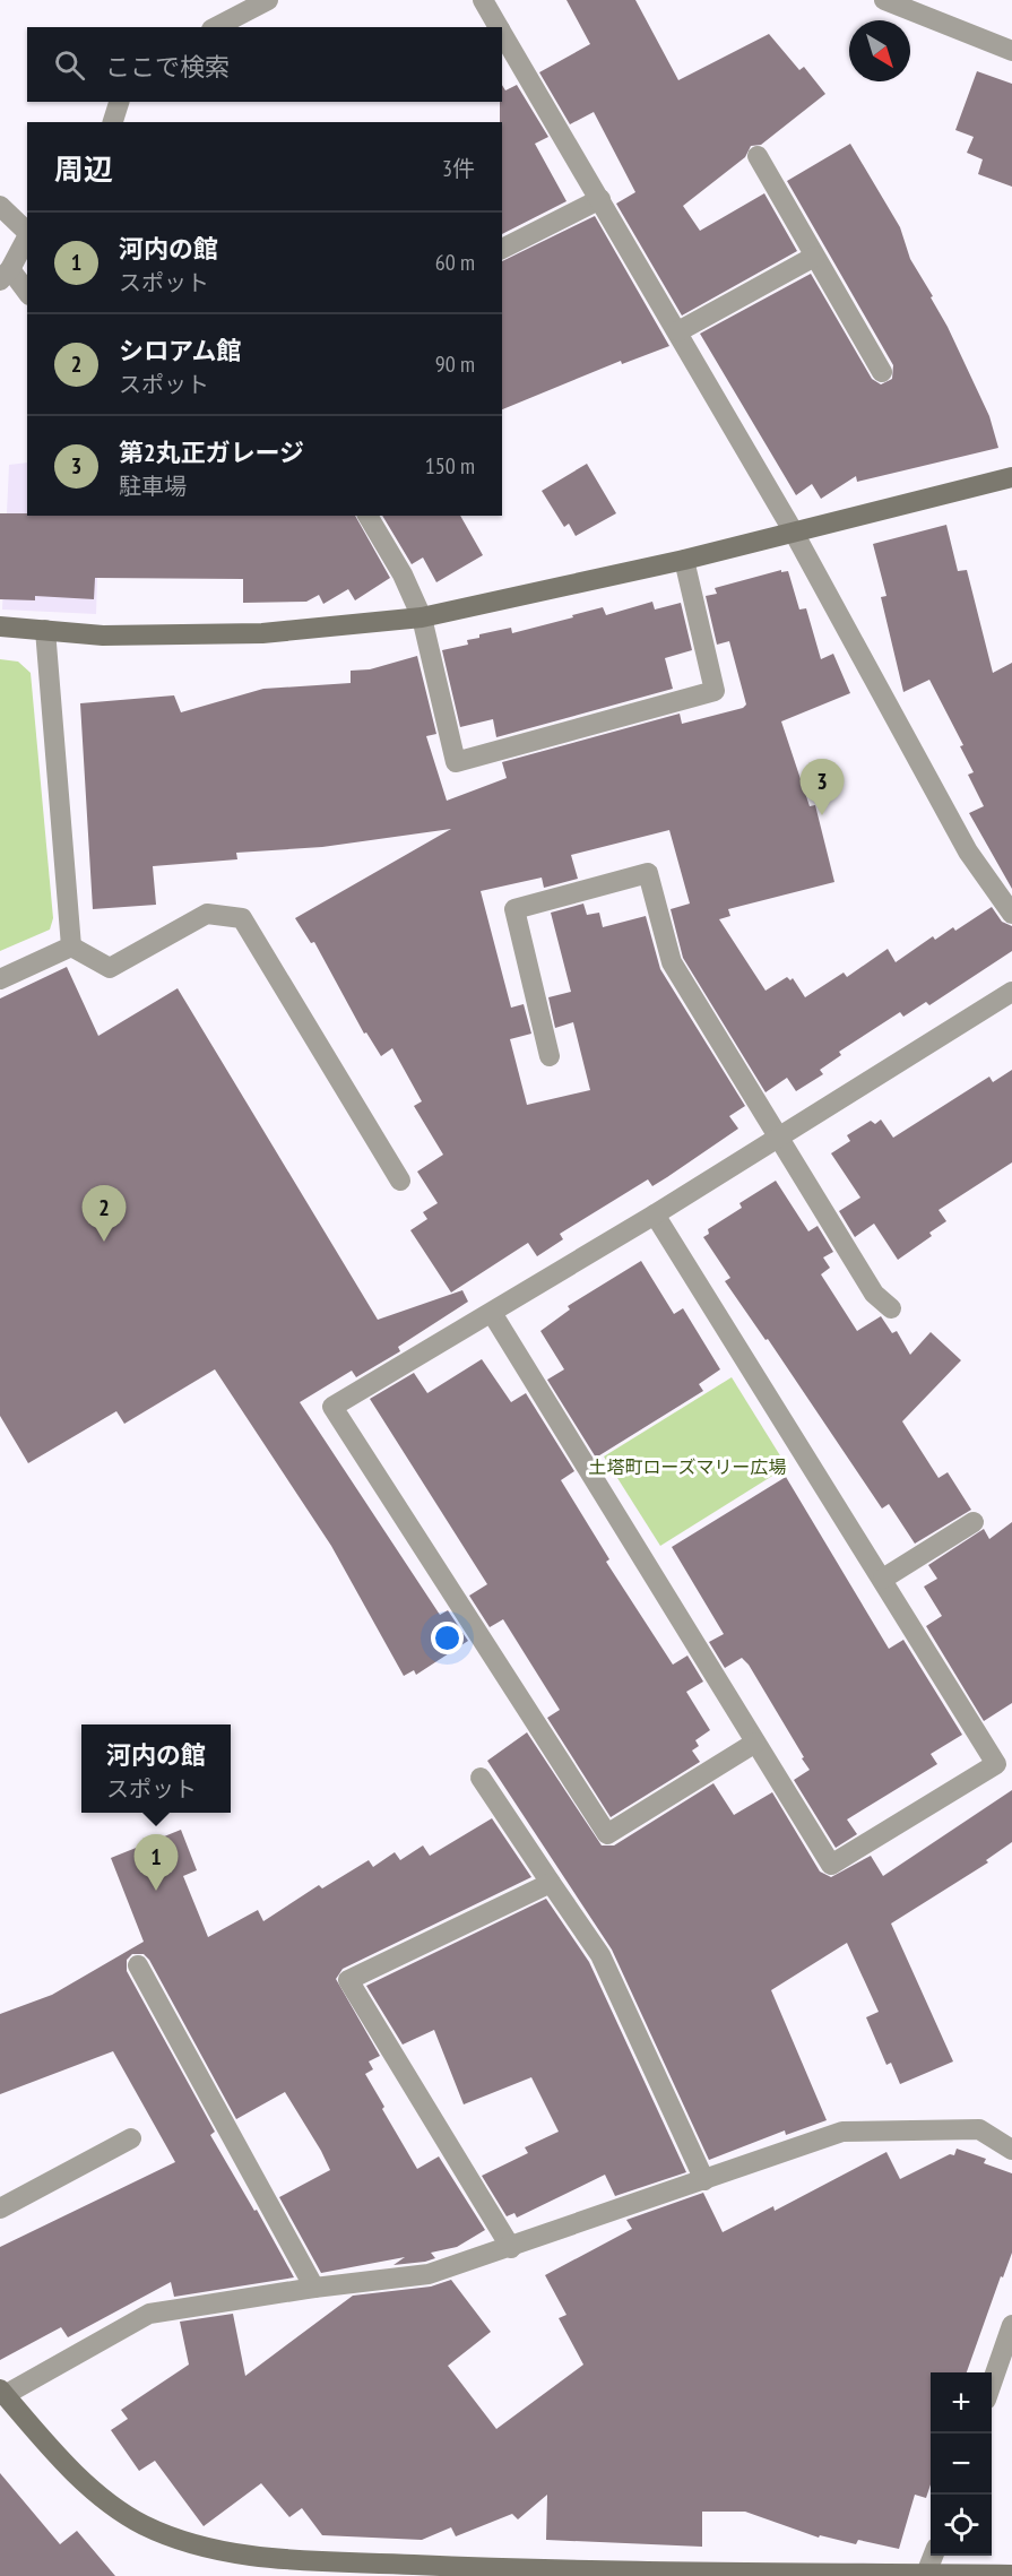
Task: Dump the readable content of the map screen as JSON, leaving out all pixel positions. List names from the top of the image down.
{
  "parks": ["土塔町ローズマリー広場"],
  "north": "bottom right",
  "page": {
    "search": "ここで検索",
    "heading": ["周辺", "3件"],
    "list": [
      {
        "mark": "1",
        "name": "河内の館",
        "note": "スポット",
        "value": "60 m"
      },
      {
        "mark": "2",
        "name": "シロアム館",
        "note": "スポット",
        "value": "90 m"
      },
      {
        "mark": "3",
        "name": "第2丸正ガレージ",
        "note": "駐車場",
        "value": "150 m"
      }
    ],
    "pins": ["3", "2", "1"],
    "popup": ["河内の館", "スポット"],
    "map_buttons": ["+", "−"]
  }
}
